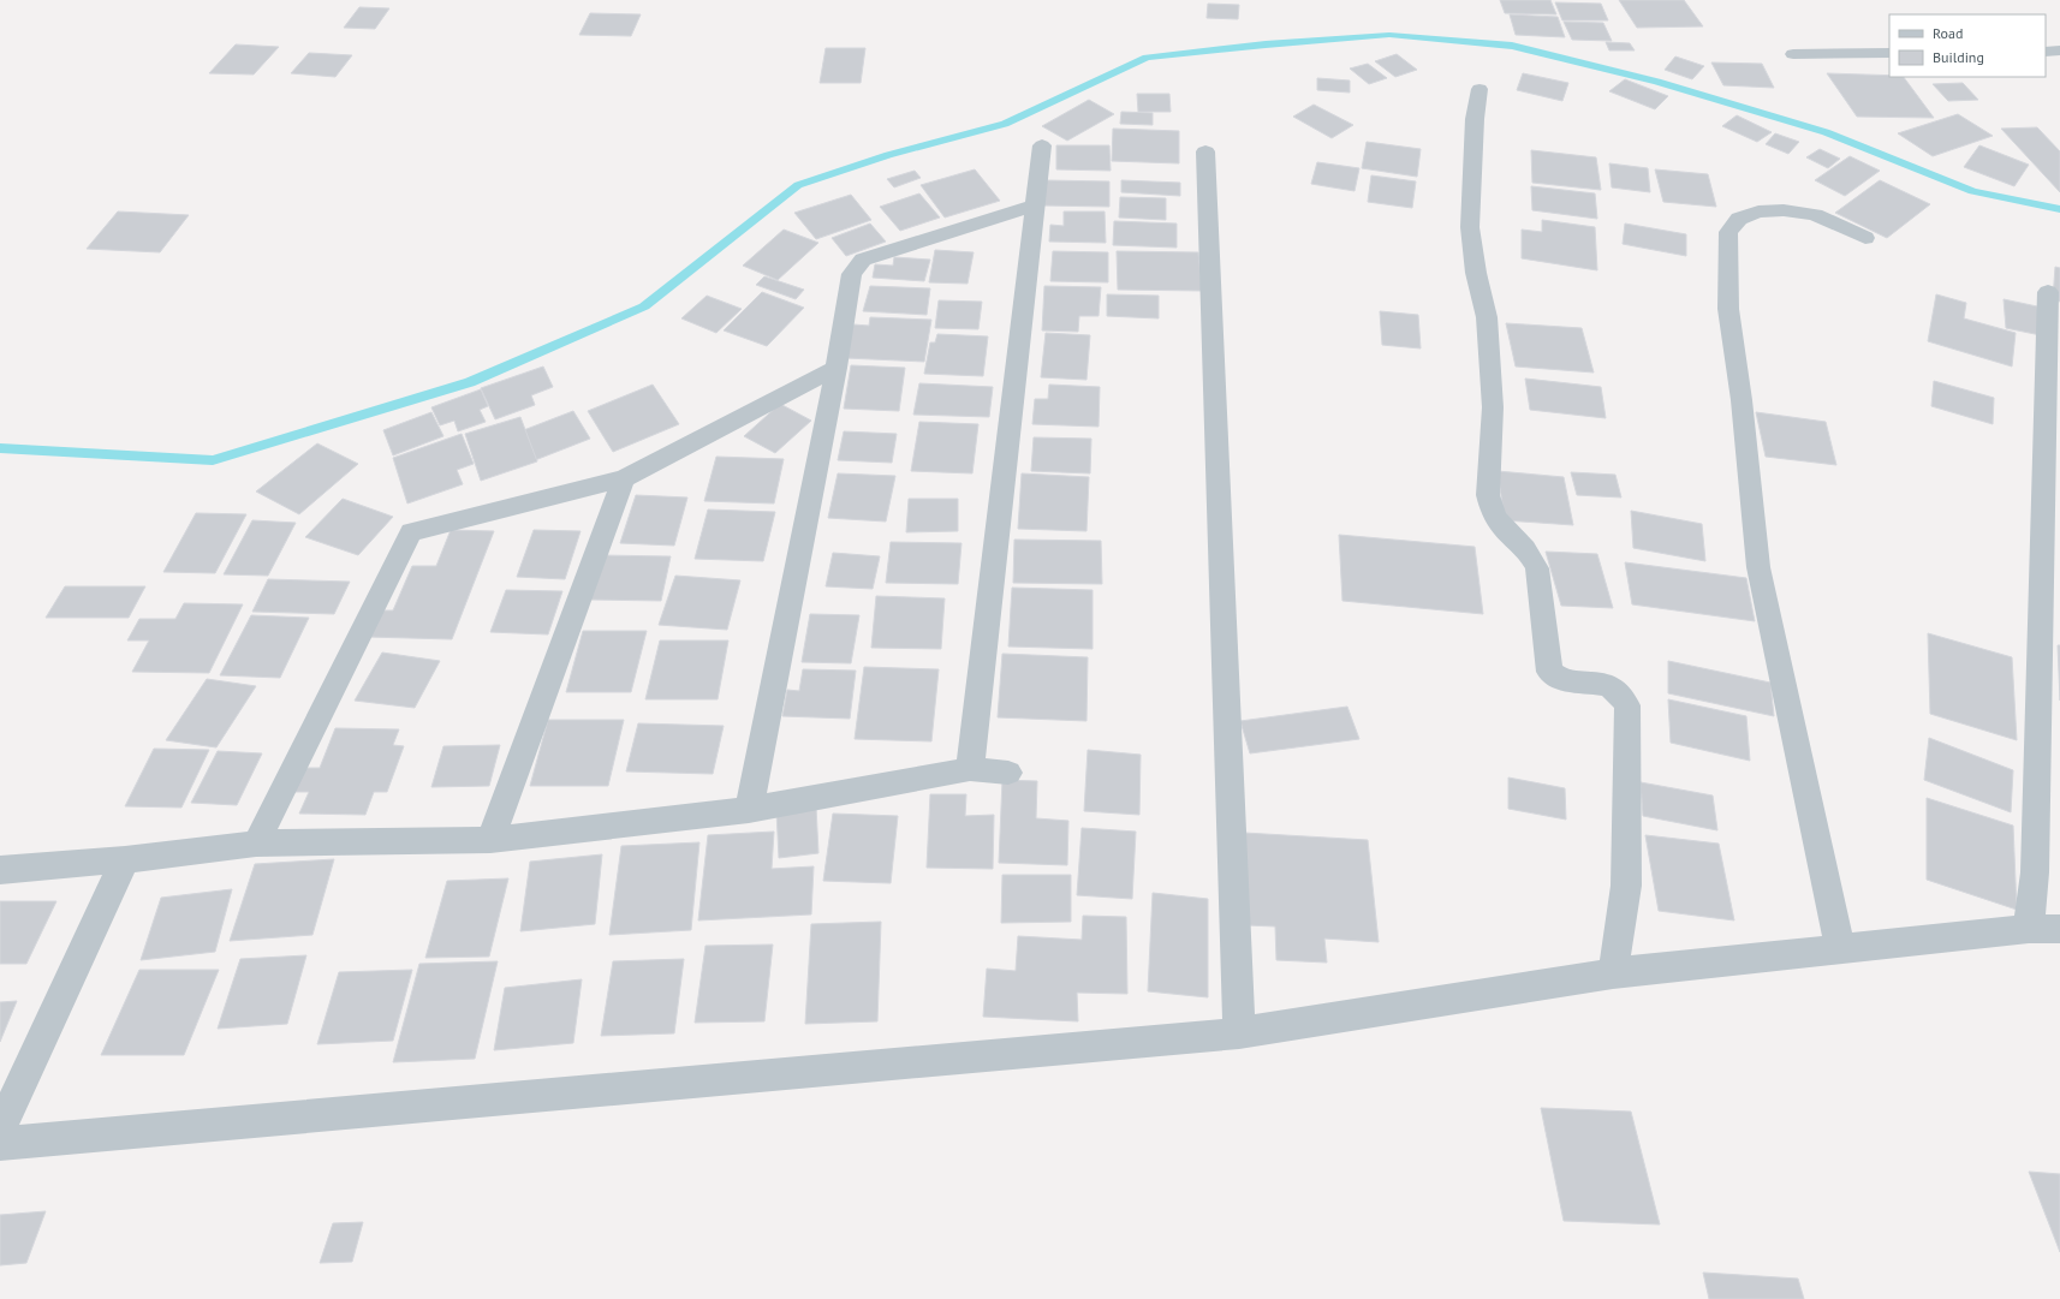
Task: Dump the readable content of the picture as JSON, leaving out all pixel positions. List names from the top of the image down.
{
  "legend": ["Road", "Building"]
}
